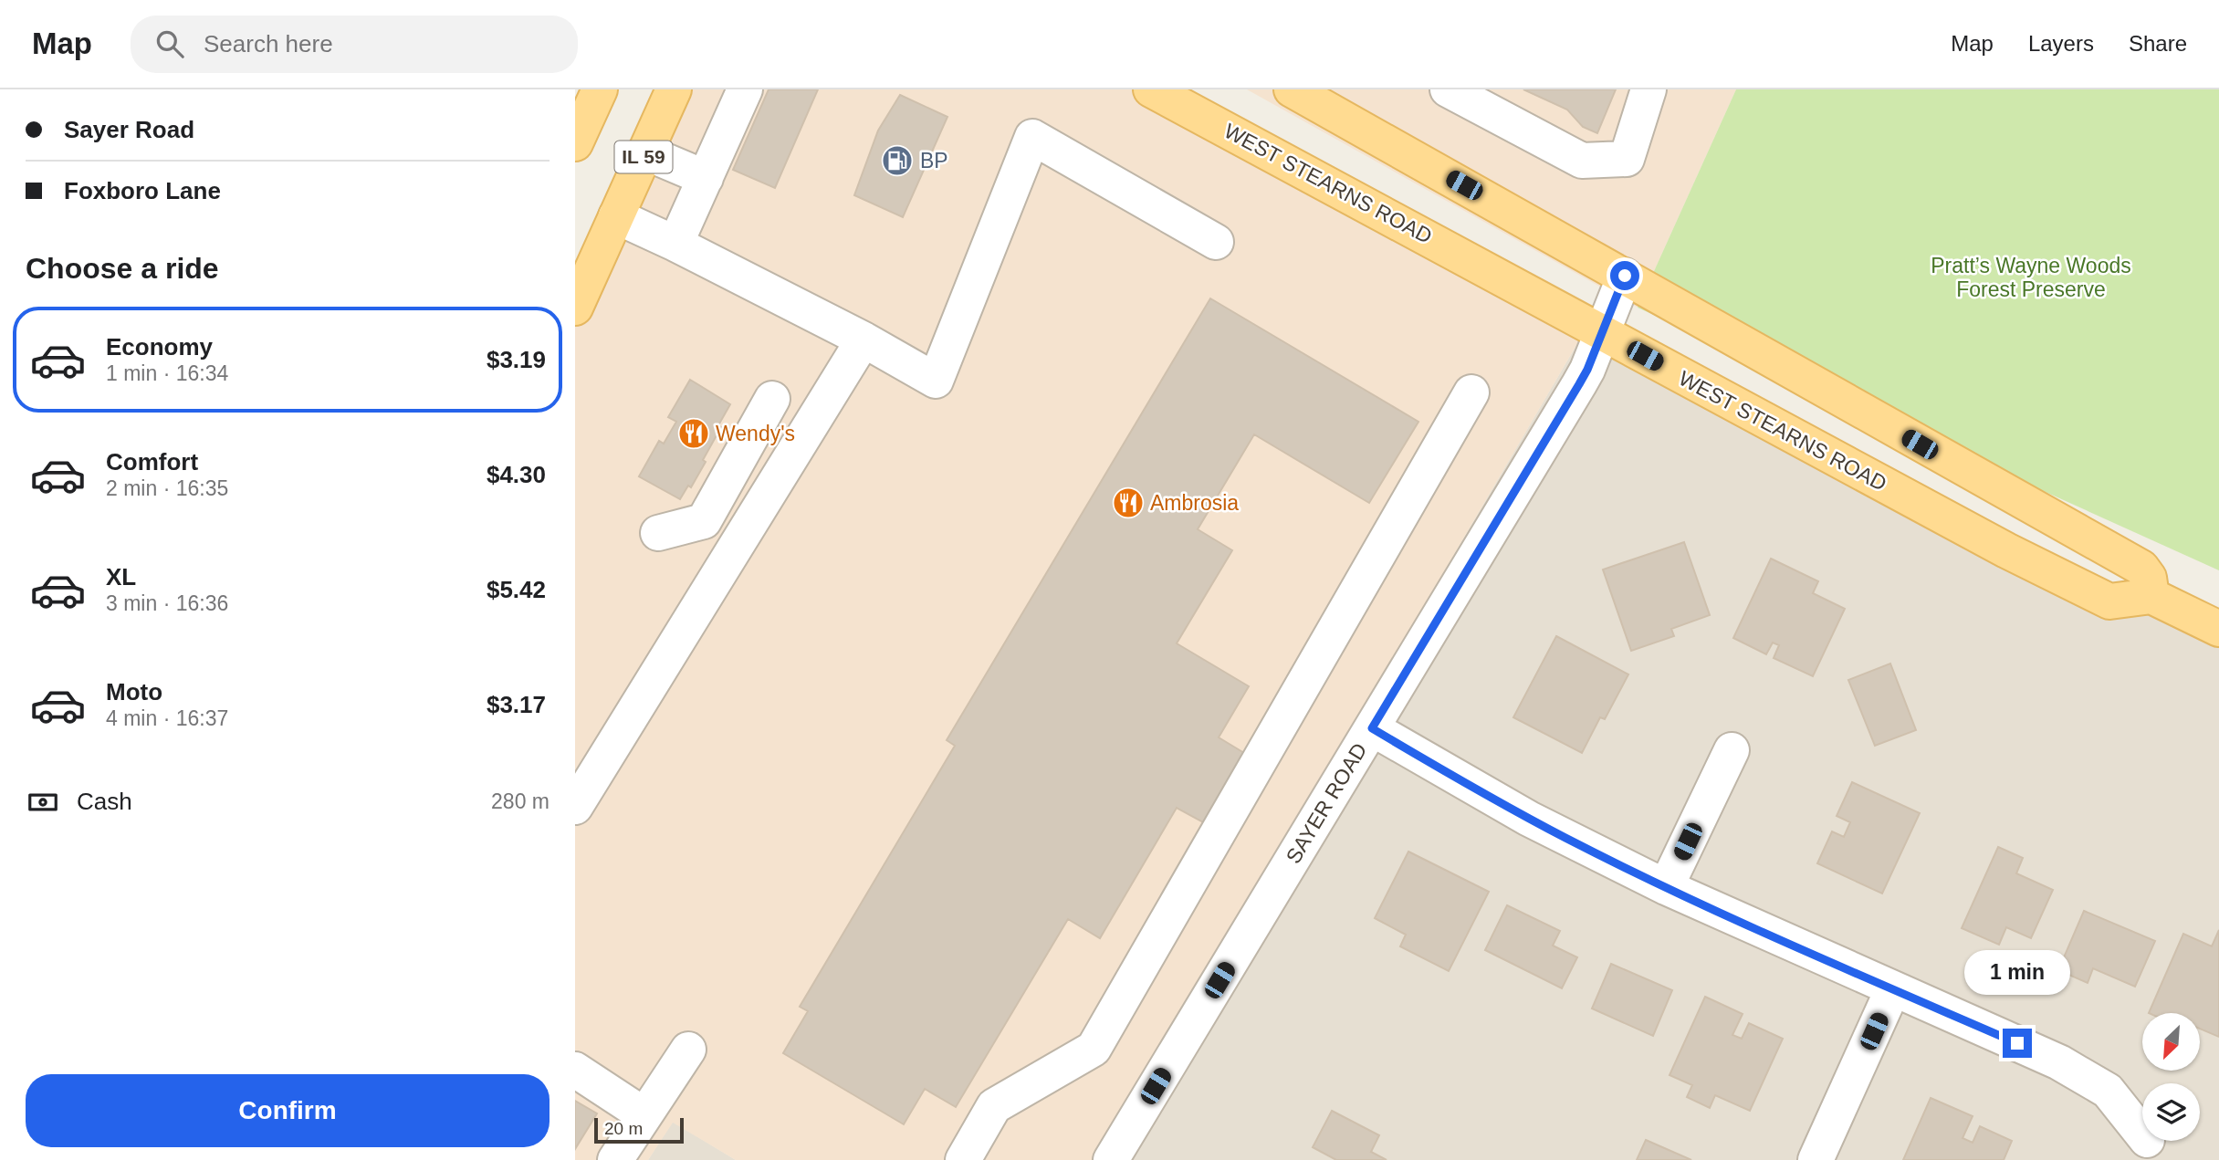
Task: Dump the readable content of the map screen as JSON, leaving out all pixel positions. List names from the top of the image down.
{
  "streets": {
    "main road": ["IL 59", "WEST STEARNS ROAD"],
    "street": ["SAYER ROAD"]
  },
  "crossings": [
    ["WEST STEARNS ROAD", "SAYER ROAD"]
  ],
  "parks": ["Pratt’s Wayne Woods Forest Preserve"],
  "places": {
    "fuel station": ["BP"],
    "restaurant": ["Wendy's", "Ambrosia"]
  },
  "scale_bar": "20 m",
  "north": "bottom left",
  "page": {
    "header": "Map",
    "search": "Search here",
    "nav": ["Map", "Layers", "Share"],
    "banner": ["Sayer Road", "Foxboro Lane"],
    "heading": "Choose a ride",
    "list": [
      {
        "name": "Economy",
        "note": "1 min · 16:34",
        "value": "$3.19"
      },
      {
        "name": "Comfort",
        "note": "2 min · 16:35",
        "value": "$4.30"
      },
      {
        "name": "XL",
        "note": "3 min · 16:36",
        "value": "$5.42"
      },
      {
        "name": "Moto",
        "note": "4 min · 16:37",
        "value": "$3.17"
      }
    ],
    "pay": ["Cash", "280 m"],
    "bubble": "1 min",
    "buttons": "Confirm",
    "scale": "20 m"
  }
}
